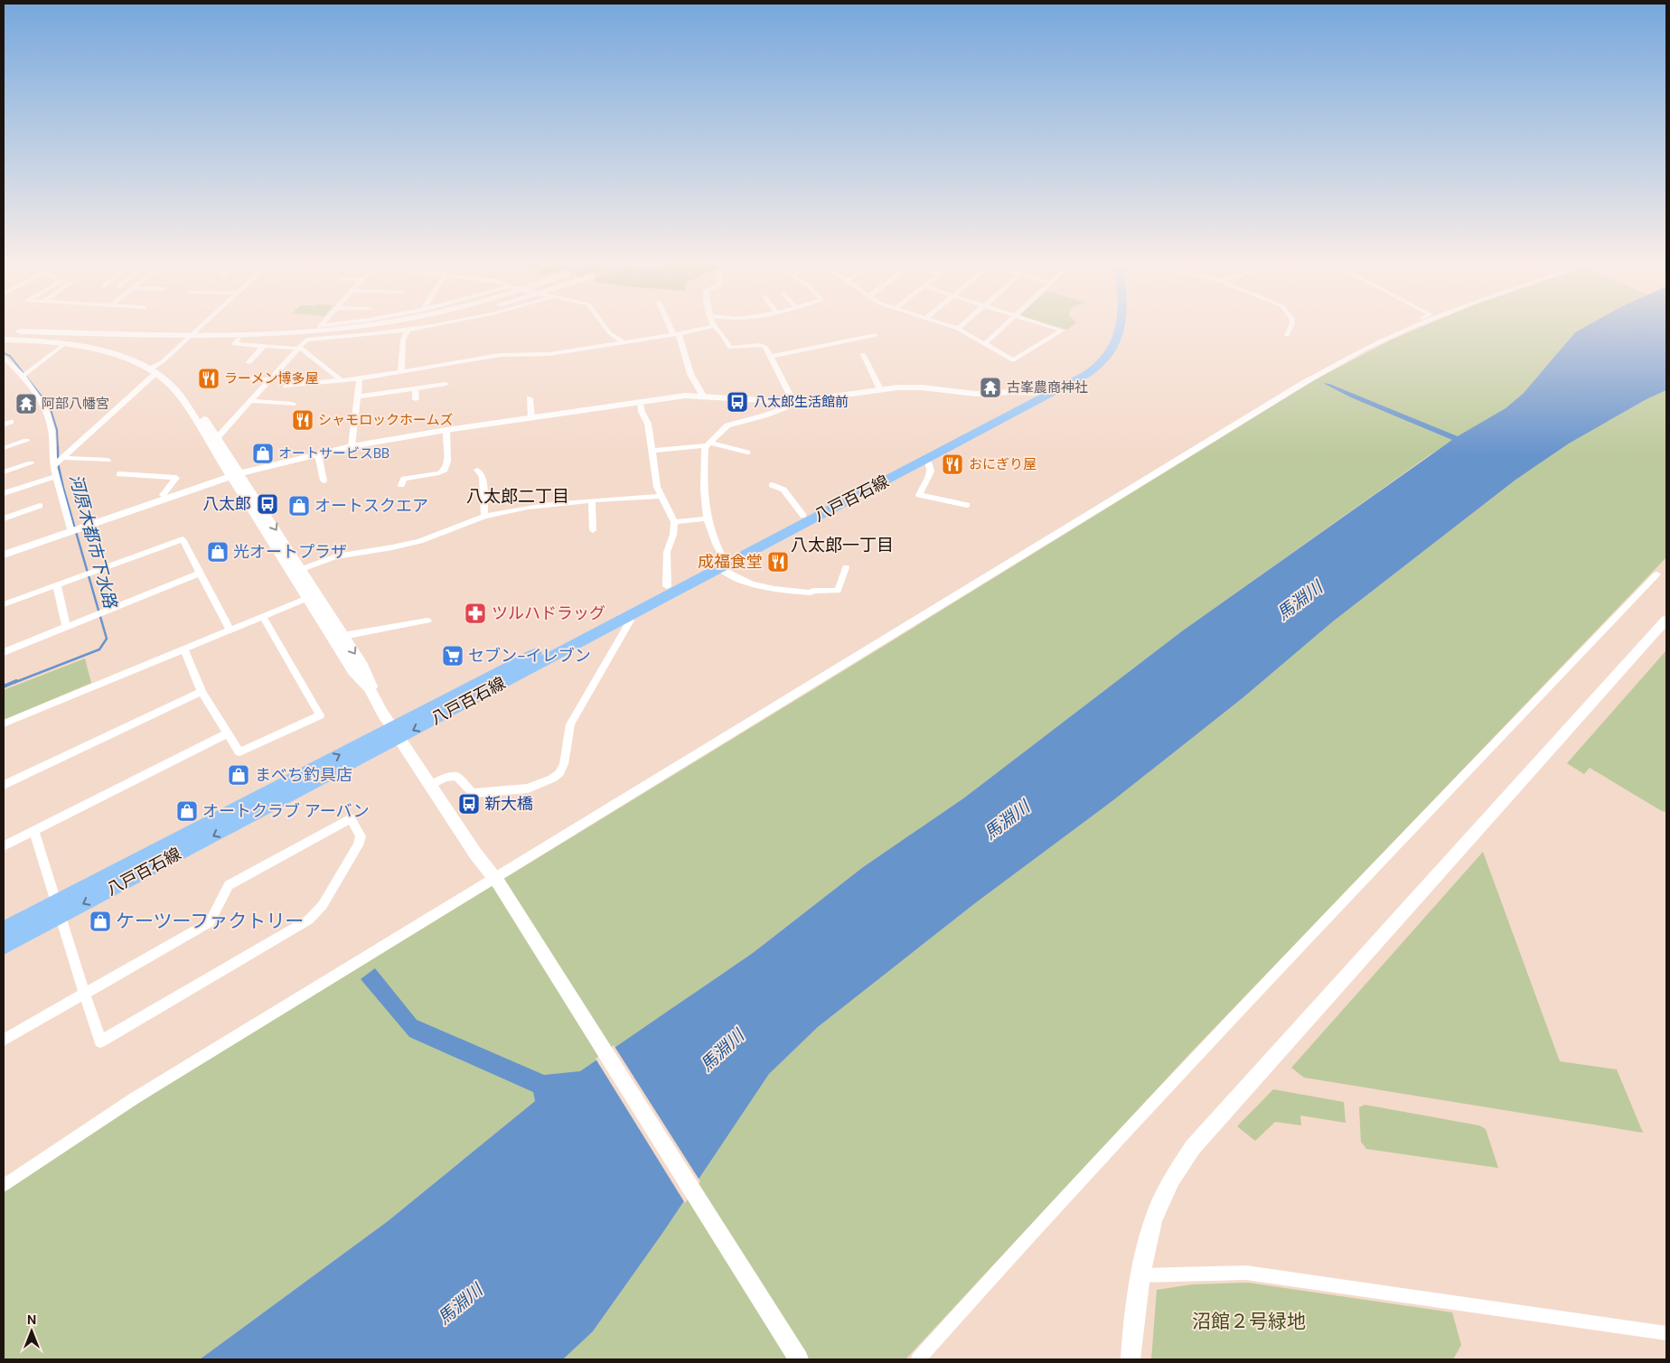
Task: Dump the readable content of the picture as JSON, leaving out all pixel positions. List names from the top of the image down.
{
  "streets": {
    "main road": ["八戸百石線"]
  },
  "districts": ["八太郎二丁目", "八太郎一丁目"],
  "water": ["河原木都市下水路", "馬淵川"],
  "parks": ["沼館２号緑地"],
  "places": {
    "restaurant": [
      "ラーメン博多屋",
      "シャモロックホームズ",
      "おにぎり屋",
      "成福食堂"
    ],
    "temple": ["古峯農商神社", "阿部八幡宮"],
    "bus stop": ["八太郎生活館前", "八太郎", "新大橋"],
    "shop": [
      "オートサービスBB",
      "オートスクエア",
      "光オートプラザ",
      "まべち釣具店",
      "オートクラブ アーバン",
      "ケーツーファクトリー"
    ],
    "pharmacy": ["ツルハドラッグ"],
    "supermarket": ["セブン-イレブン"]
  },
  "north": "top"
}
